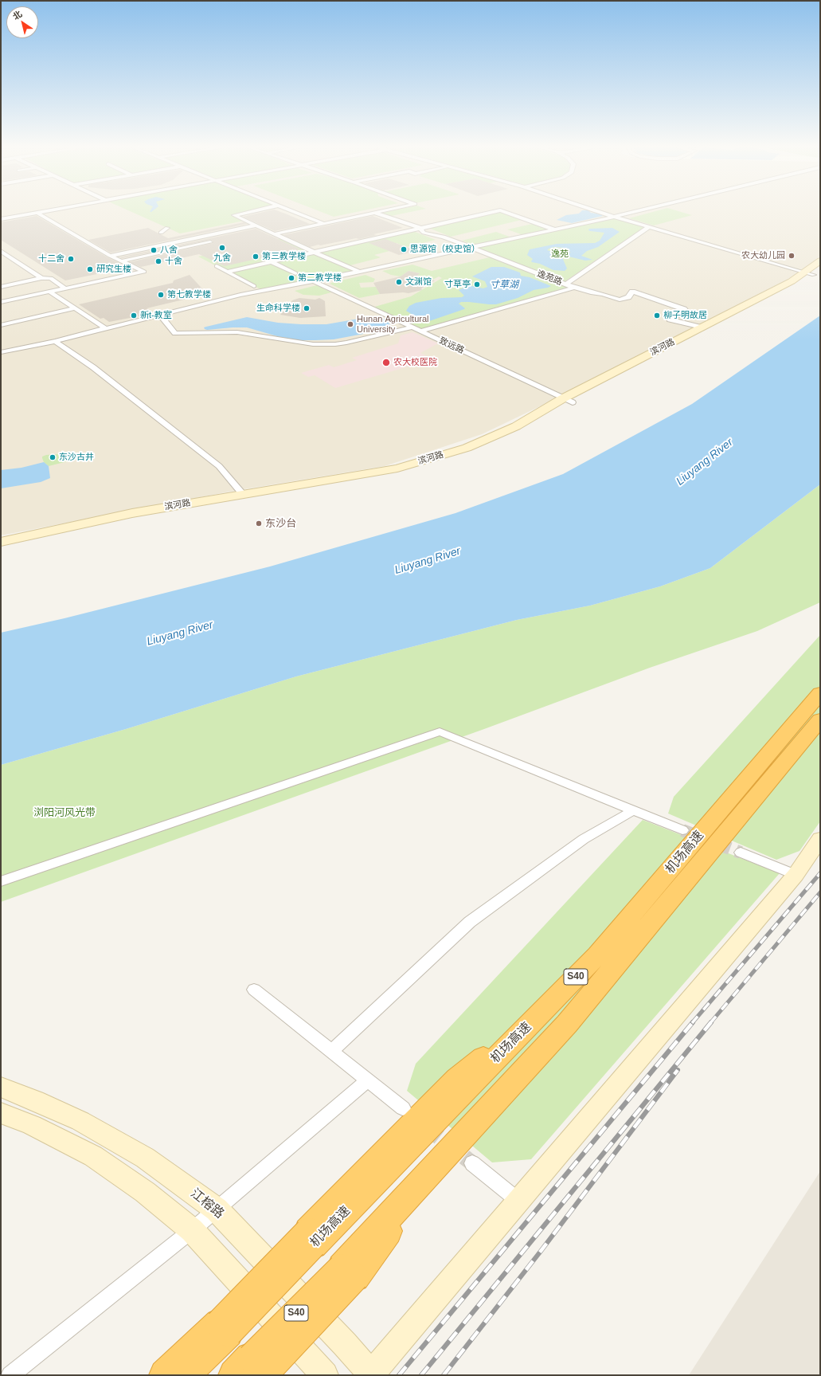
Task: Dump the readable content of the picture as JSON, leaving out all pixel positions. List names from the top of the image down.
{
  "streets": {
    "highway": ["机场高速", "S40"],
    "main road": ["滨河路", "江榕路"],
    "street": ["逸苑路", "致远路"]
  },
  "crossings": [
    ["逸苑路", "致远路"],
    ["致远路", "滨河路"]
  ],
  "water": ["寸草湖", "Liuyang River"],
  "parks": ["逸苑", "浏阳河风光带"],
  "places": [
    "九舍",
    "思源馆（校史馆）",
    "八舍",
    "农大幼儿园",
    "第三教学楼",
    "十二舍",
    "十舍",
    "研究生楼",
    "第二教学楼",
    "文渊馆",
    "寸草亭",
    "第七教学楼",
    "生命科学楼",
    "新t-教室",
    "柳子明故居",
    "Hunan Agricultural University",
    "农大校医院",
    "东沙古井",
    "东沙台"
  ],
  "north": "top left"
}
